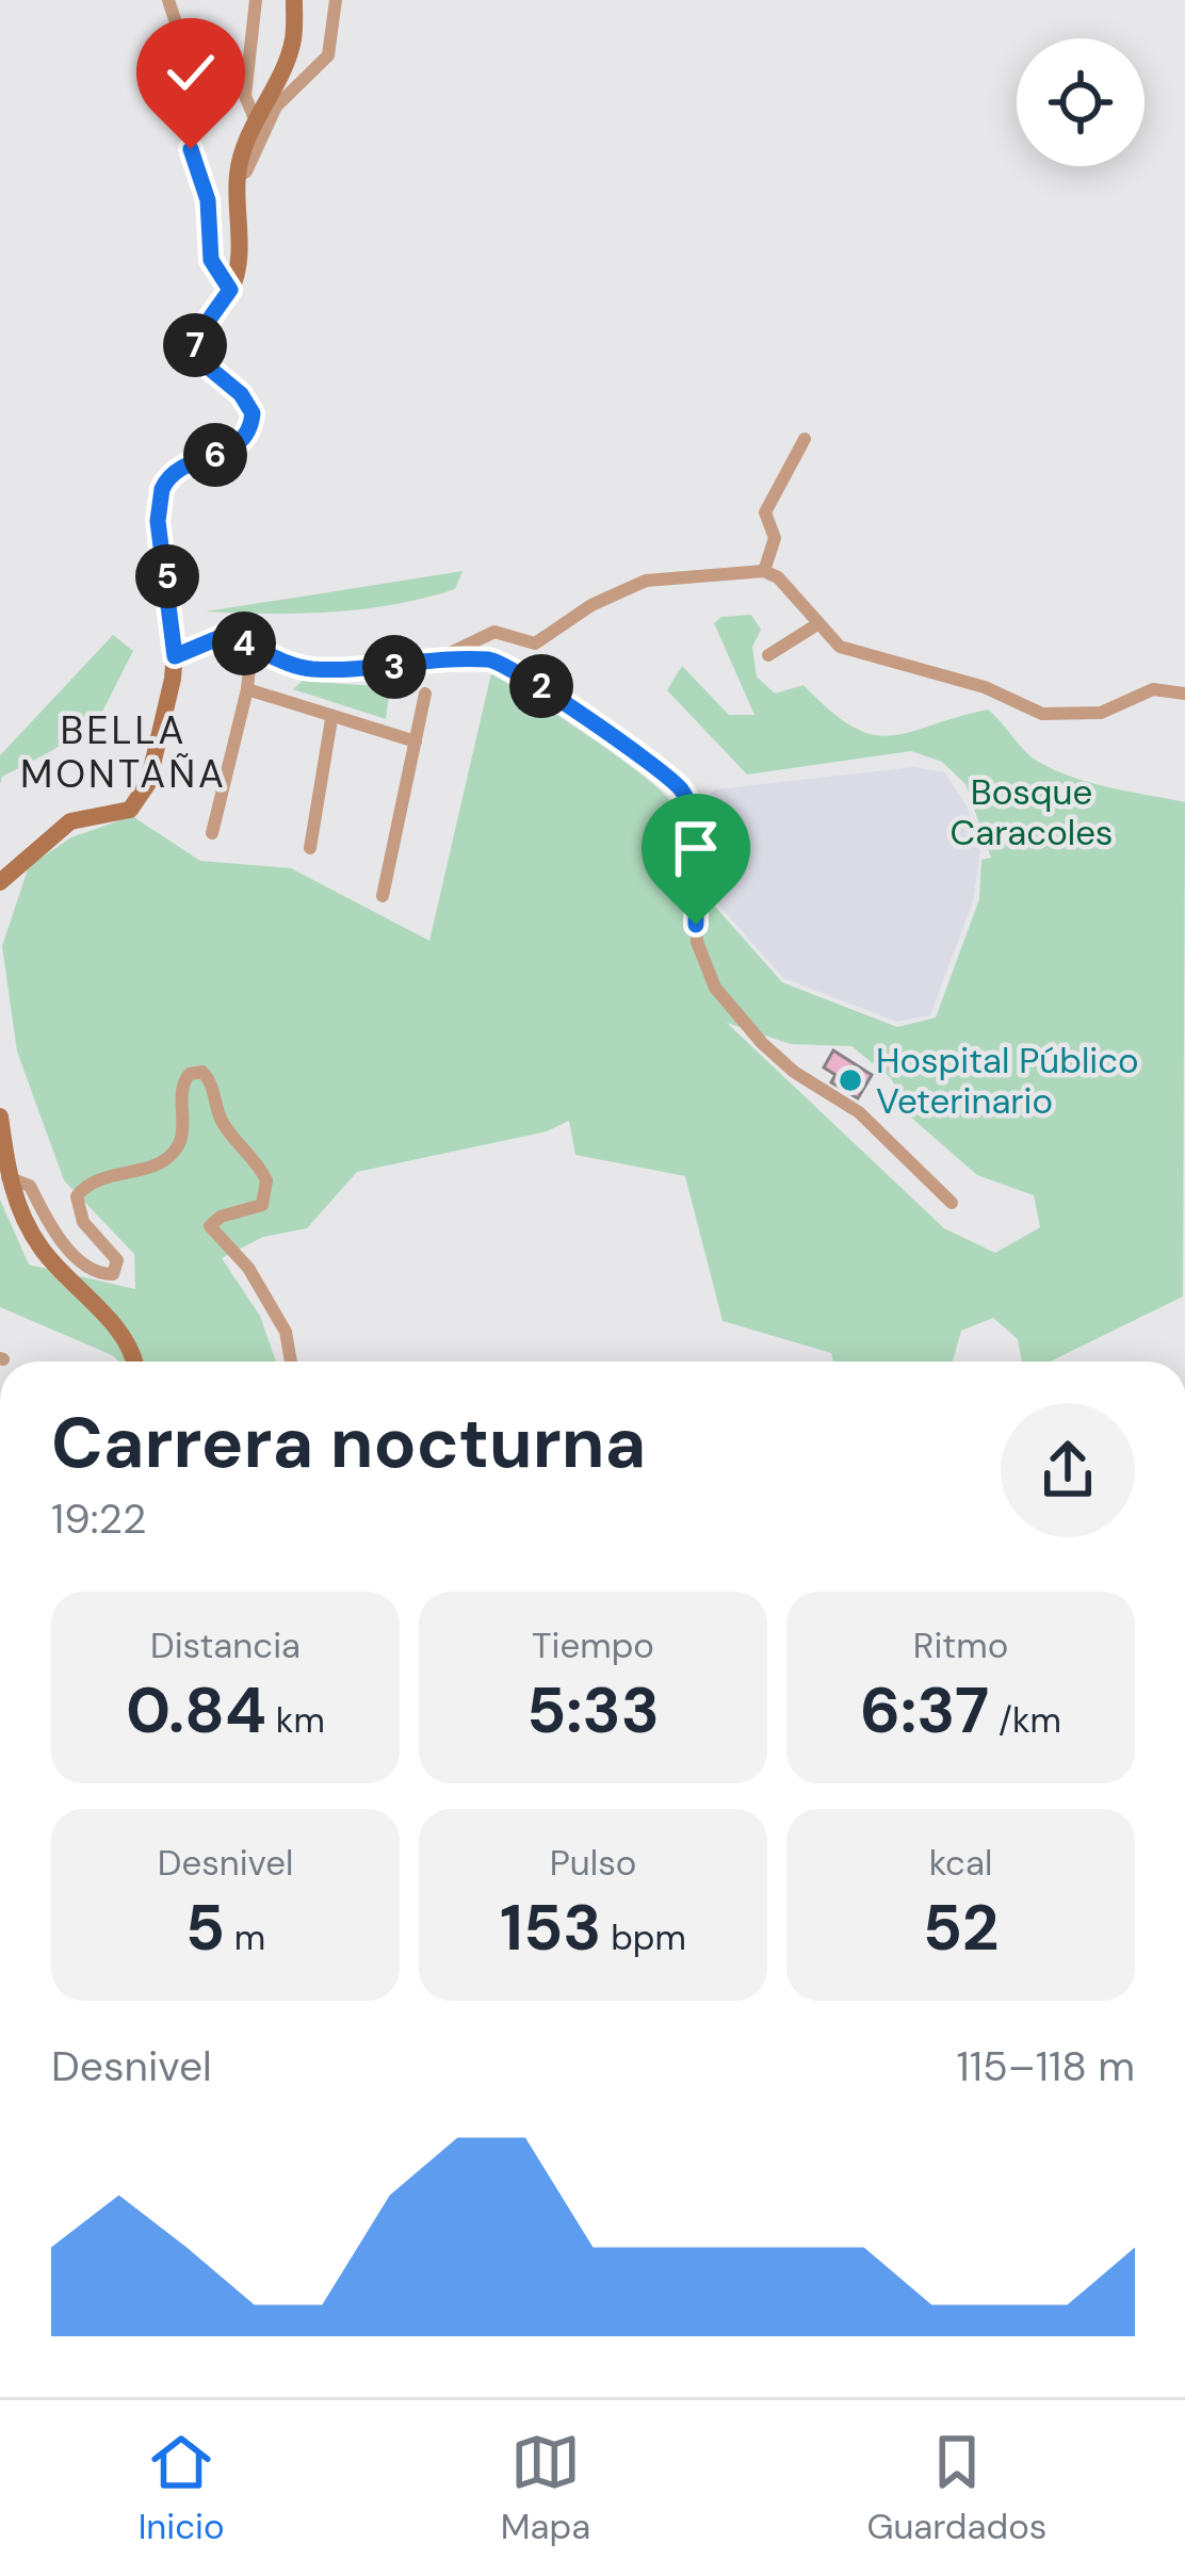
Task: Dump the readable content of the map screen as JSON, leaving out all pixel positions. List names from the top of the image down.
{
  "districts": ["BELLA MONTAÑA"],
  "parks": ["Bosque Caracoles"],
  "places": ["Hospital Público Veterinario"],
  "page": {
    "pins": [
      "7",
      "6",
      "5",
      "4",
      "3",
      "2"
    ],
    "heading": ["Carrera nocturna", "19:22"],
    "stats": [
      ["Distancia", "0.84 km"],
      ["Tiempo", "5:33"],
      ["Ritmo", "6:37 /km"],
      ["Desnivel", "5 m"],
      ["Pulso", "153 bpm"],
      ["kcal", "52"]
    ],
    "chart": ["Desnivel", "115–118 m"],
    "tabs": ["Inicio", "Mapa", "Guardados"]
  }
}
